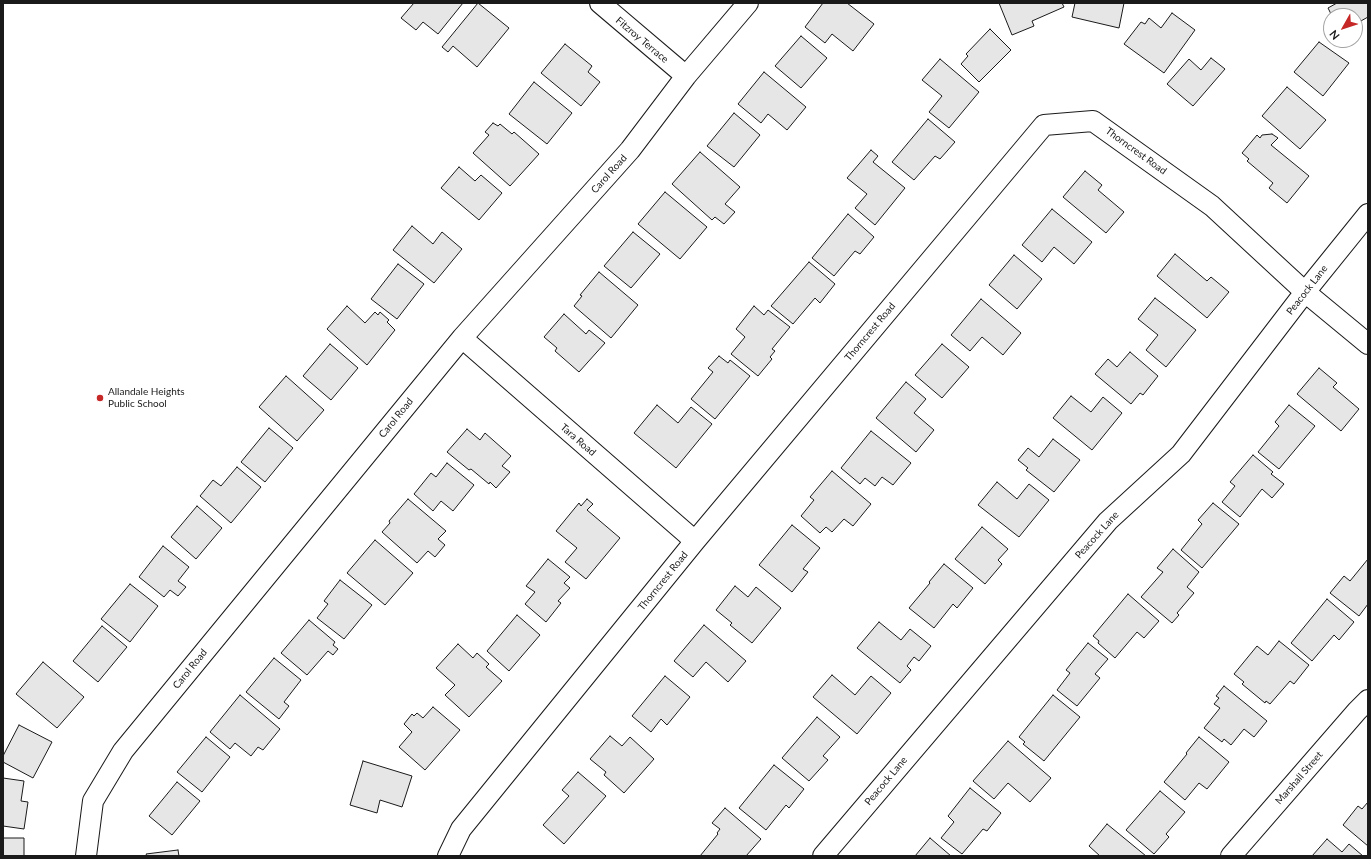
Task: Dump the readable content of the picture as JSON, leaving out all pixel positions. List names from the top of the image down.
{
  "streets": {
    "street": [
      "Fitzroy Terrace",
      "Thorncrest Road",
      "Carol Road",
      "Peacock Lane",
      "Tara Road",
      "Marshall Street"
    ]
  },
  "crossings": [
    ["Fitzroy Terrace", "Carol Road"],
    ["Thorncrest Road", "Peacock Lane"],
    ["Thorncrest Road", "Tara Road"],
    ["Carol Road", "Tara Road"]
  ],
  "places": ["Allandale Heights Public School"],
  "north": "bottom left"
}
